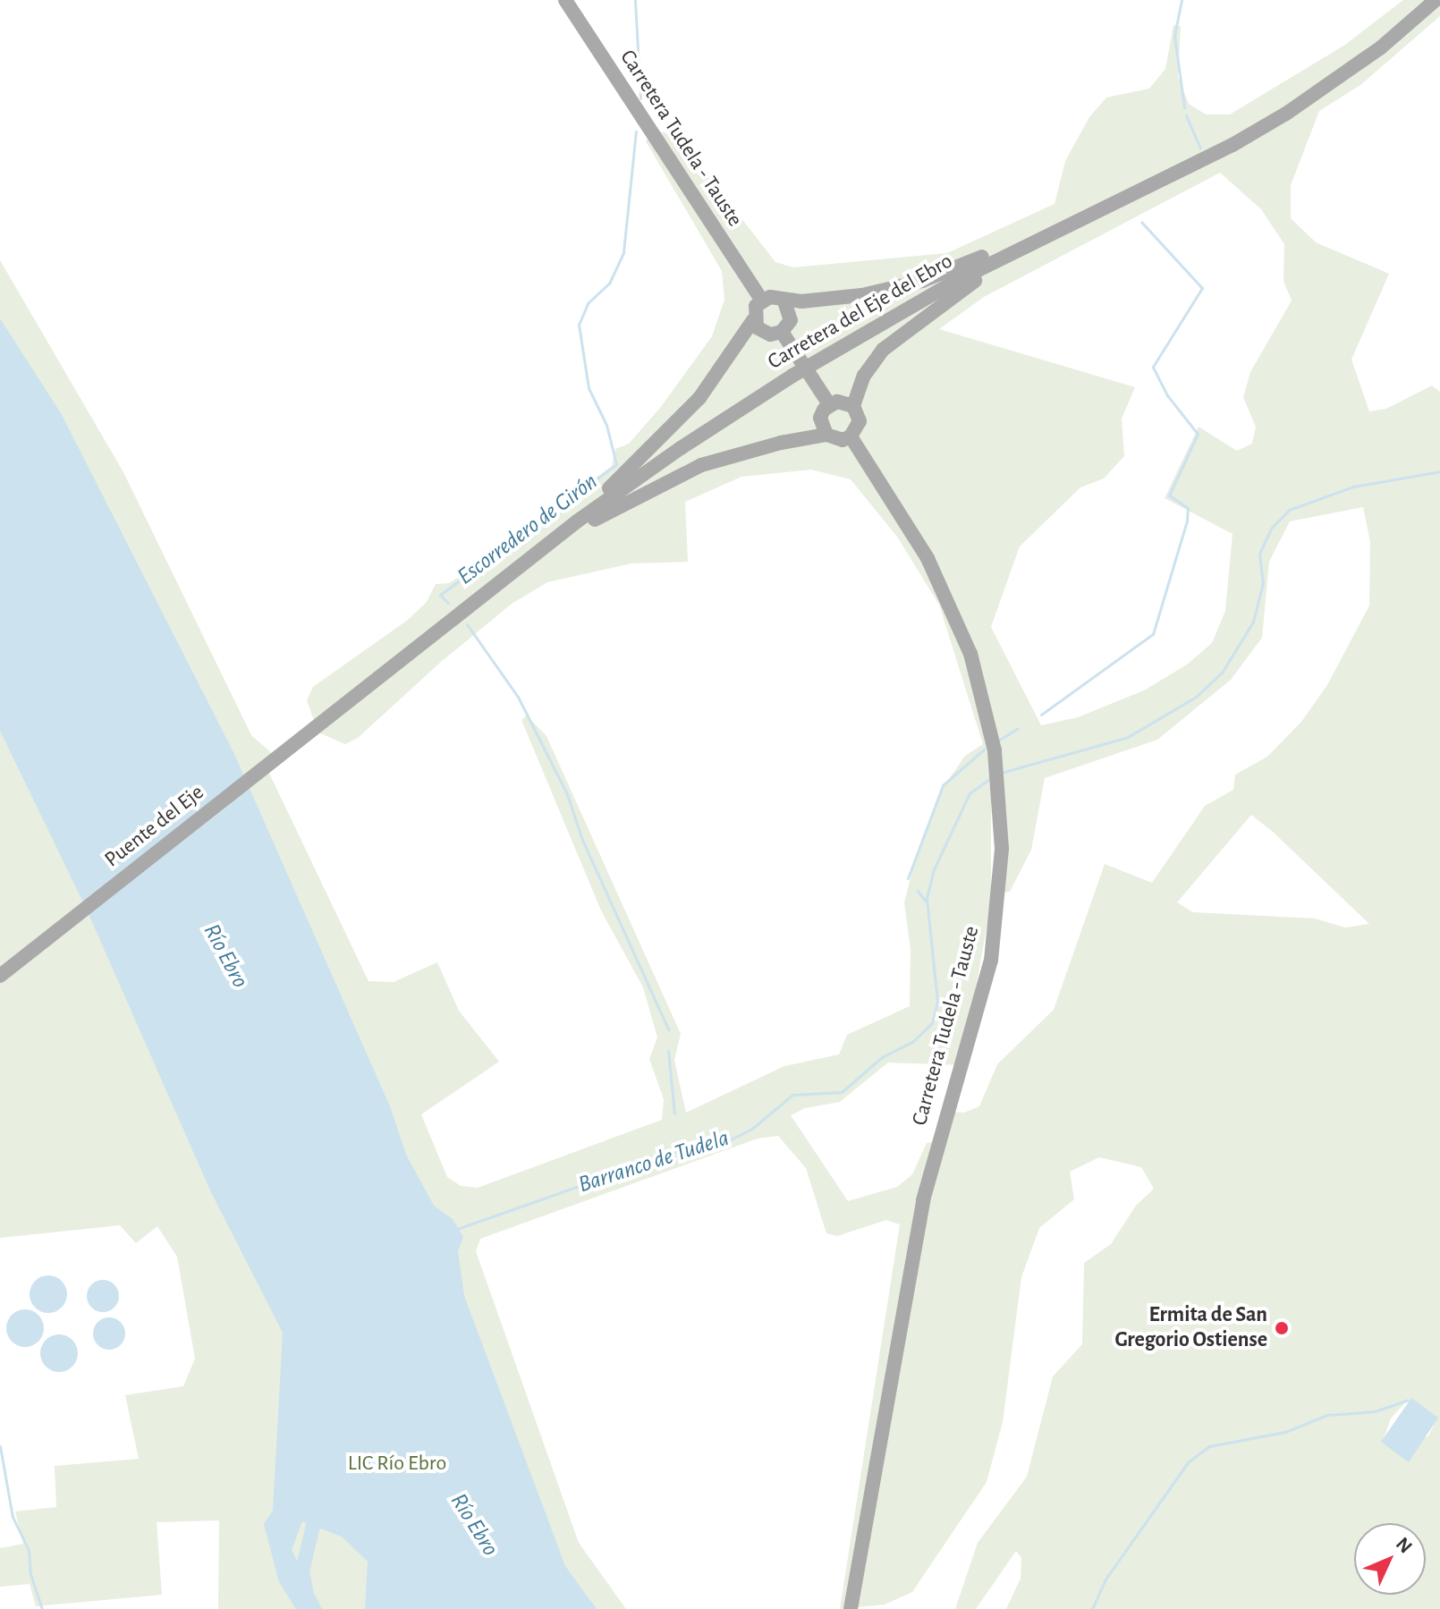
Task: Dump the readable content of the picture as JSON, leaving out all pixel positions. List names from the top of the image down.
{
  "streets": {
    "main road": ["Carretera Tudela - Tauste", "Carretera del Eje del Ebro", "Puente del Eje"]
  },
  "crossings": [
    ["Carretera del Eje del Ebro", "Puente del Eje"]
  ],
  "water": ["Escorredero de Girón", "Río Ebro", "Barranco de Tudela"],
  "parks": ["LIC Río Ebro"],
  "places": ["Ermita de San Gregorio Ostiense"],
  "north": "top right"
}
